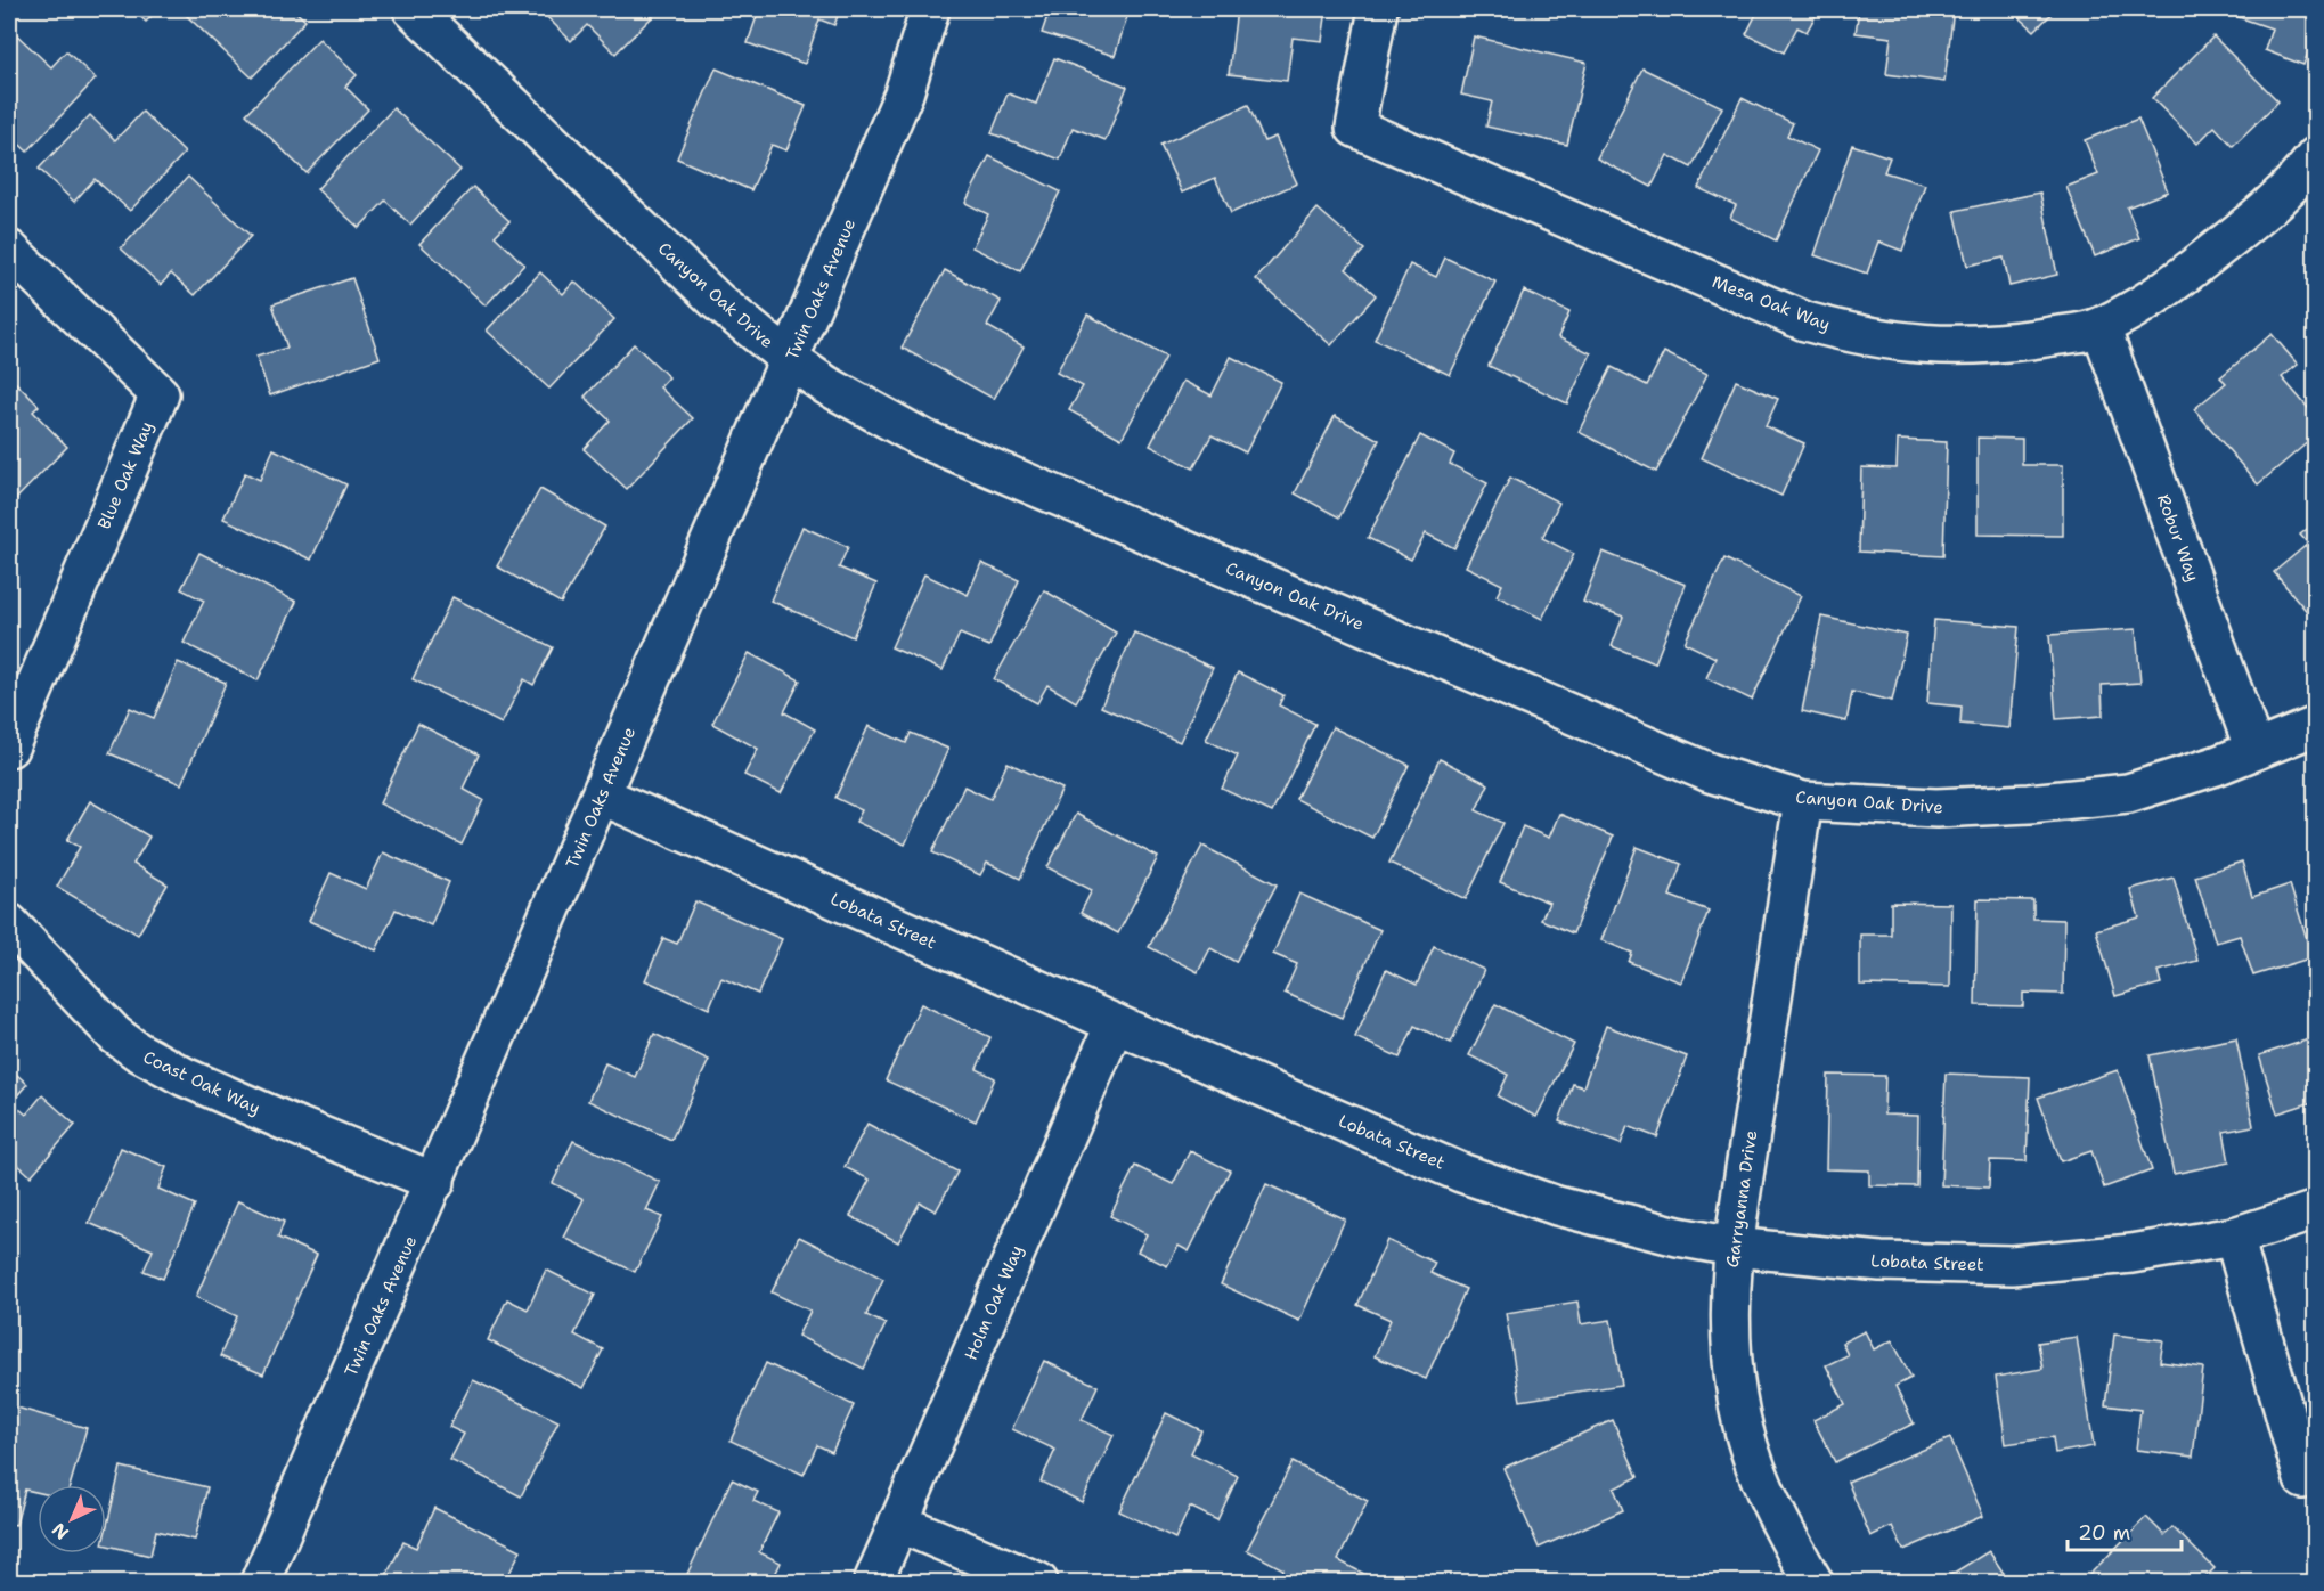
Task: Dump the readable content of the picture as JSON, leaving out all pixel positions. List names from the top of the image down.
{
  "streets": {
    "street": [
      "Twin Oaks Avenue",
      "Canyon Oak Drive",
      "Mesa Oak Way",
      "Blue Oak Way",
      "Robur Way",
      "Lobata Street",
      "Coast Oak Way",
      "Garryanna Drive",
      "Holm Oak Way"
    ]
  },
  "crossings": [
    ["Twin Oaks Avenue", "Canyon Oak Drive"],
    ["Twin Oaks Avenue", "Lobata Street"],
    ["Twin Oaks Avenue", "Coast Oak Way"],
    ["Canyon Oak Drive", "Robur Way"],
    ["Canyon Oak Drive", "Garryanna Drive"],
    ["Mesa Oak Way", "Robur Way"],
    ["Lobata Street", "Garryanna Drive"],
    ["Lobata Street", "Holm Oak Way"]
  ],
  "scale_bar": "20 m",
  "north": "bottom left"
}
